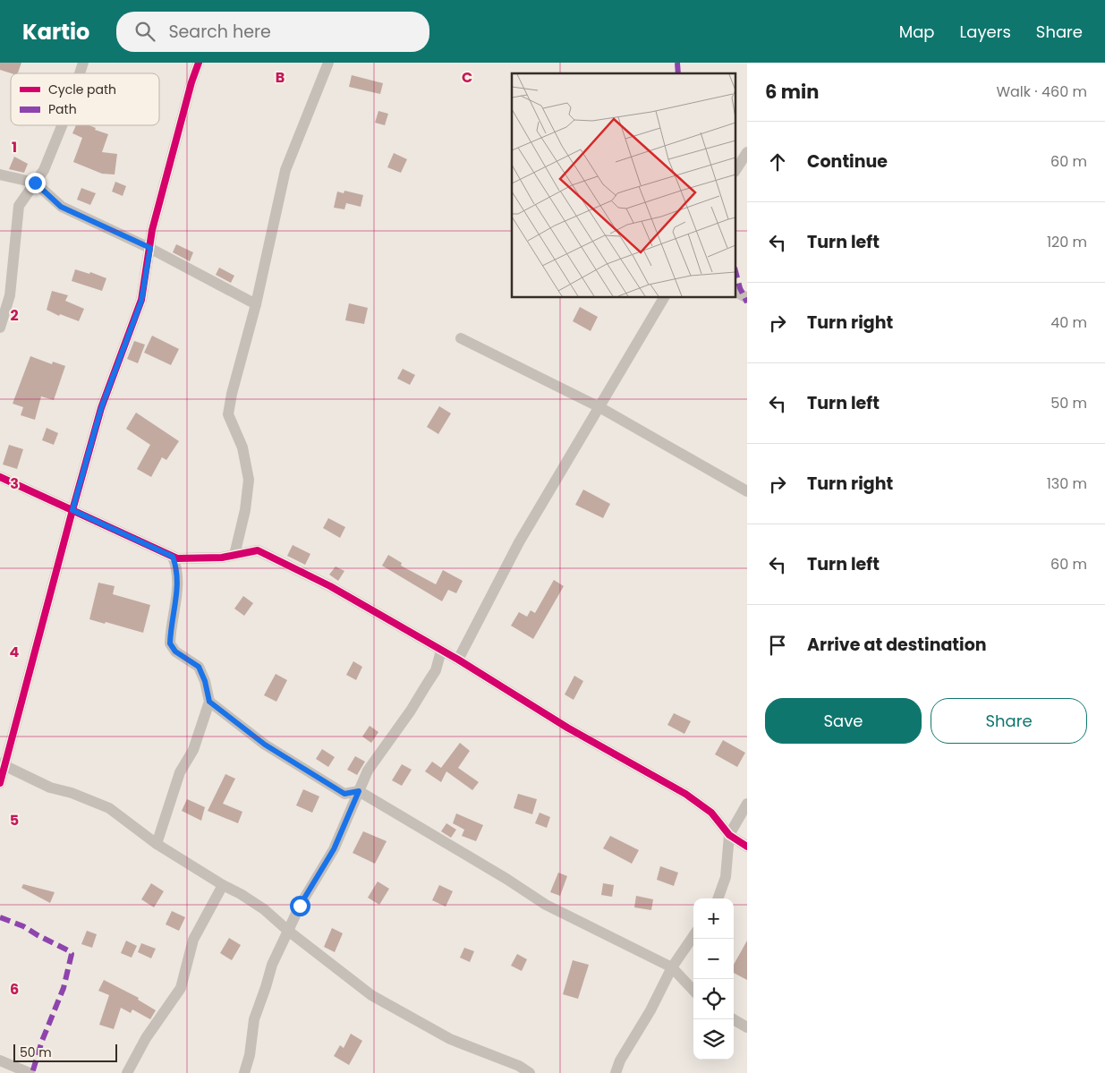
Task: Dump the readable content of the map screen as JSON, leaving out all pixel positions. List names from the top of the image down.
{
  "legend": ["Cycle path", "Path"],
  "scale_bar": "50 m",
  "page": {
    "header": "Kartio",
    "search": "Search here",
    "nav": ["Map", "Layers", "Share"],
    "heading": ["6 min", "Walk · 460 m"],
    "list": [
      ["Continue", "60 m"],
      ["Turn left", "120 m"],
      ["Turn right", "40 m"],
      ["Turn left", "50 m"],
      ["Turn right", "130 m"],
      ["Turn left", "60 m"],
      "Arrive at destination"
    ],
    "buttons": ["Save", "Share"],
    "map_buttons": ["+", "−"],
    "scale": "50 m"
  },
  "grid": {
    "columns": ["B", "C"],
    "rows": [
      "1",
      "2",
      "3",
      "4",
      "5",
      "6"
    ]
  }
}
